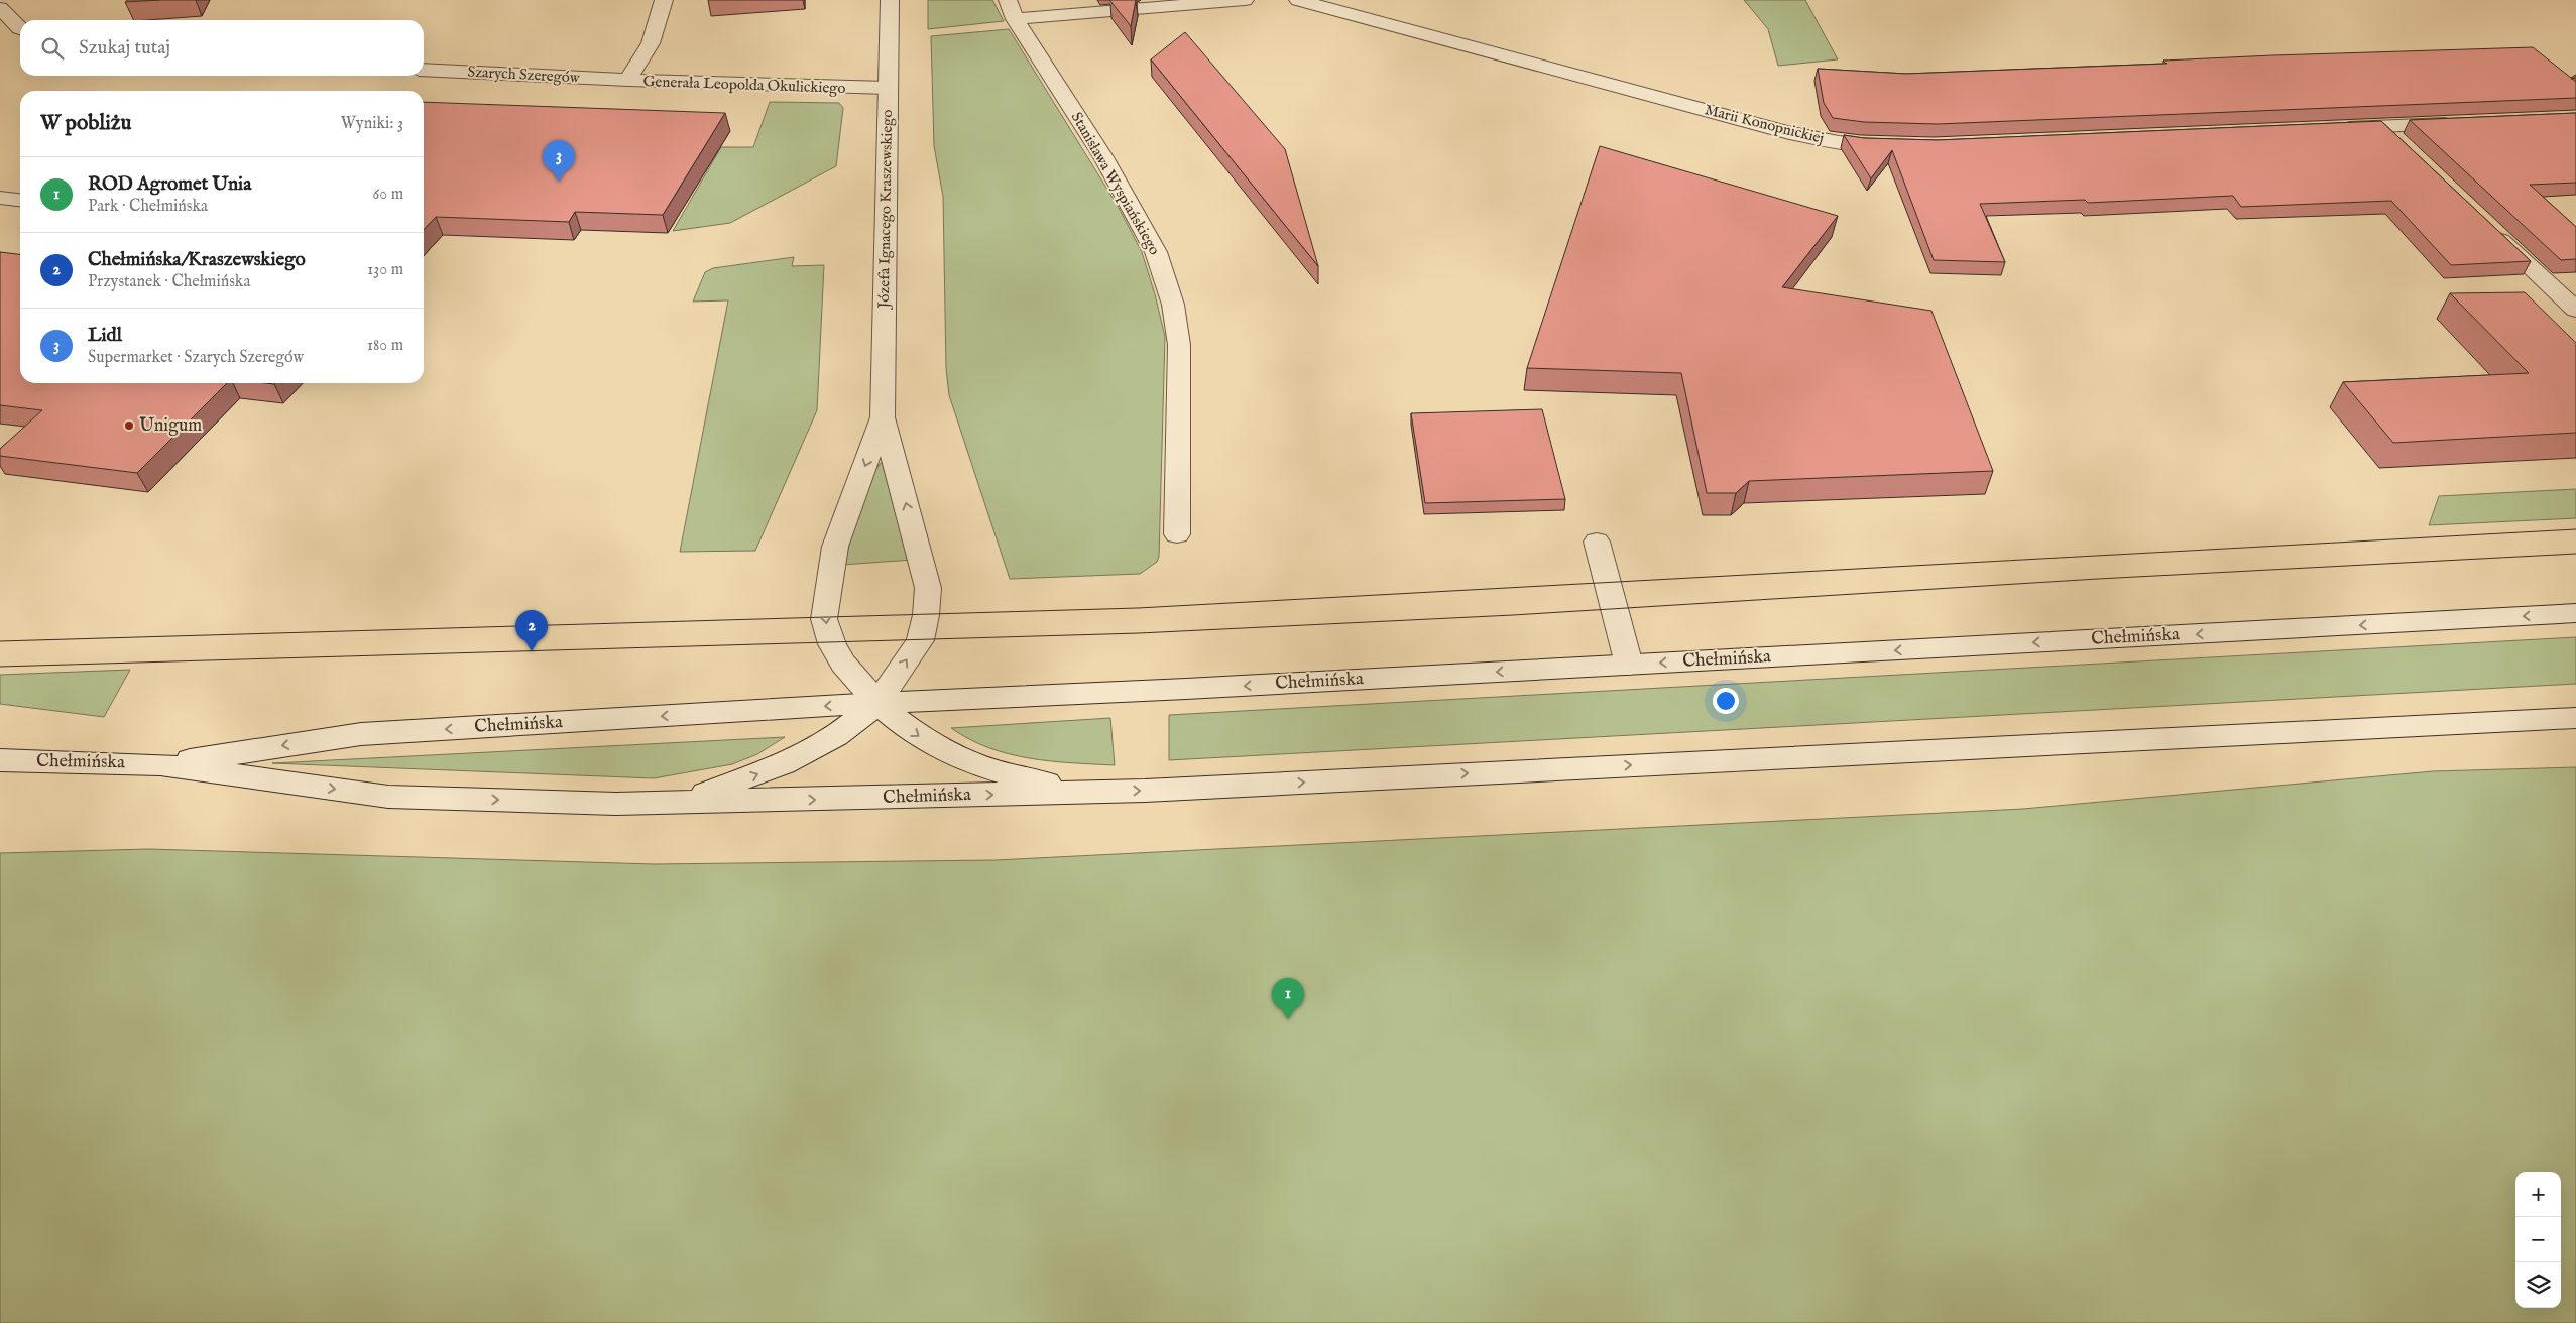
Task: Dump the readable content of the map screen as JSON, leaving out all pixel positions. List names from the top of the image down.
{
  "streets": {
    "street": [
      "Szarych Szeregów",
      "Generała Leopolda Okulickiego",
      "Marii Konopnickiej",
      "Stanisława Wyspiańskiego",
      "Józefa Ignacego Kraszewskiego",
      "Chełmińska"
    ]
  },
  "crossings": [
    ["Szarych Szeregów", "Generała Leopolda Okulickiego"],
    ["Generała Leopolda Okulickiego", "Józefa Ignacego Kraszewskiego"],
    ["Józefa Ignacego Kraszewskiego", "Chełmińska"]
  ],
  "places": ["Unigum"],
  "page": {
    "search": "Szukaj tutaj",
    "heading": ["W pobliżu", "Wyniki: 3"],
    "pins": ["3", "2", "1"],
    "list": [
      {
        "mark": "1",
        "name": "ROD Agromet Unia",
        "note": "Park · Chełmińska",
        "value": "60 m"
      },
      {
        "mark": "2",
        "name": "Chełmińska/Kraszewskiego",
        "note": "Przystanek · Chełmińska",
        "value": "130 m"
      },
      {
        "mark": "3",
        "name": "Lidl",
        "note": "Supermarket · Szarych Szeregów",
        "value": "180 m"
      }
    ],
    "map_buttons": ["+", "−"]
  }
}
